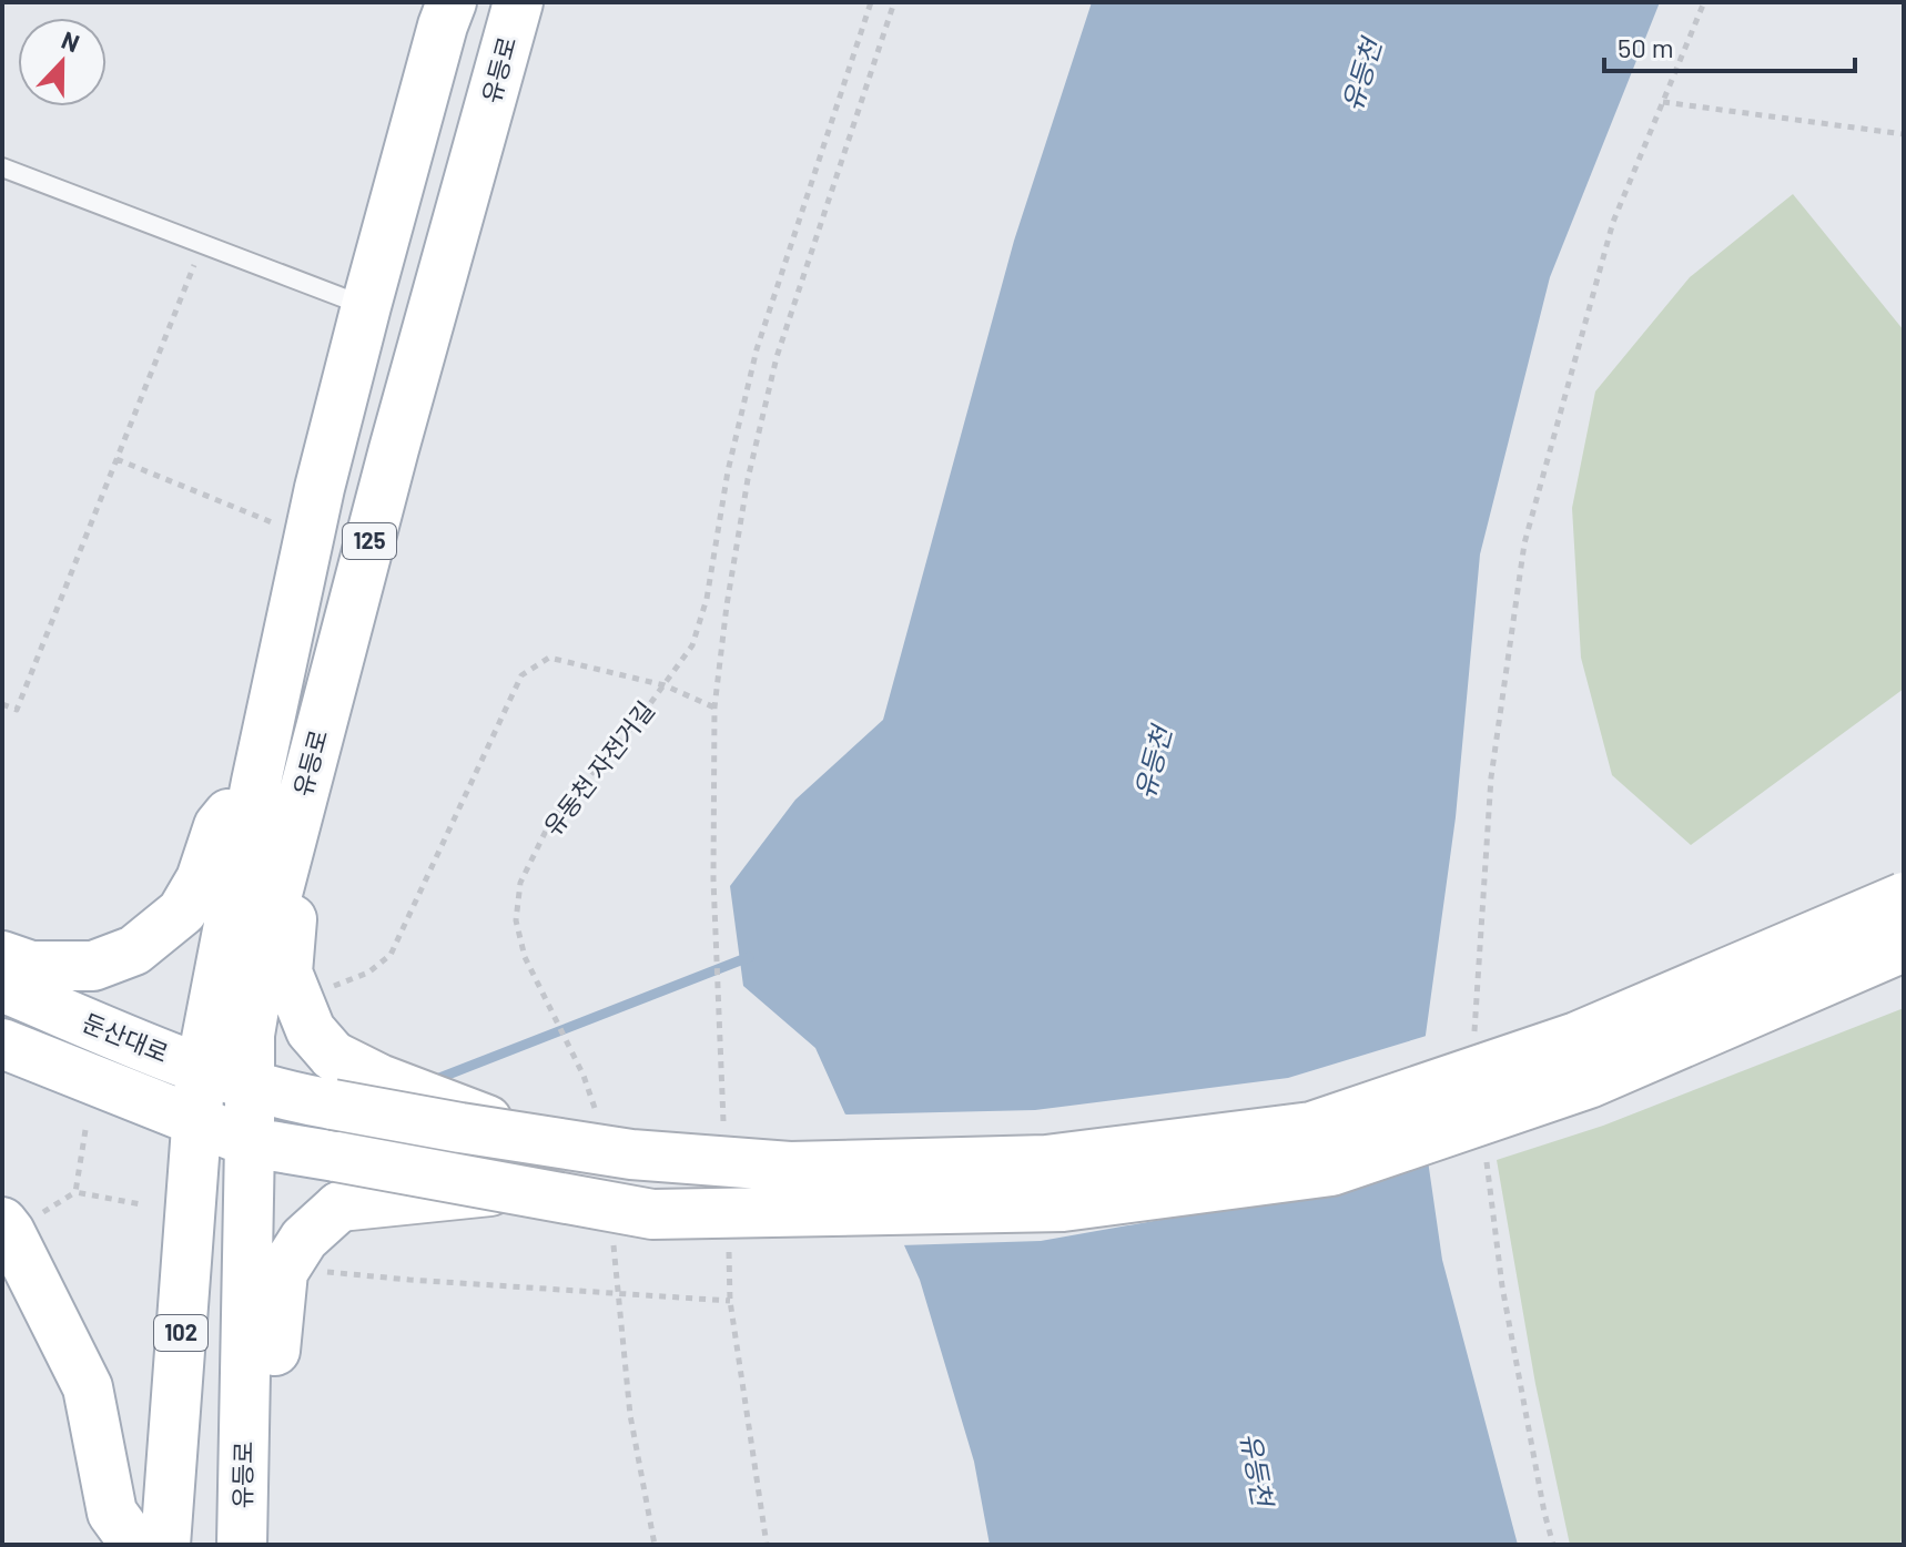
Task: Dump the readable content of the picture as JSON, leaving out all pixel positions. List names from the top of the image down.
{
  "streets": {
    "main road": [
      "유등로",
      "125",
      "둔산대로",
      "102"
    ],
    "path": ["유동천 자전거길"]
  },
  "crossings": [
    ["유등로", "둔산대로"]
  ],
  "water": ["유등천"],
  "scale_bar": "50 m",
  "north": "top"
}
